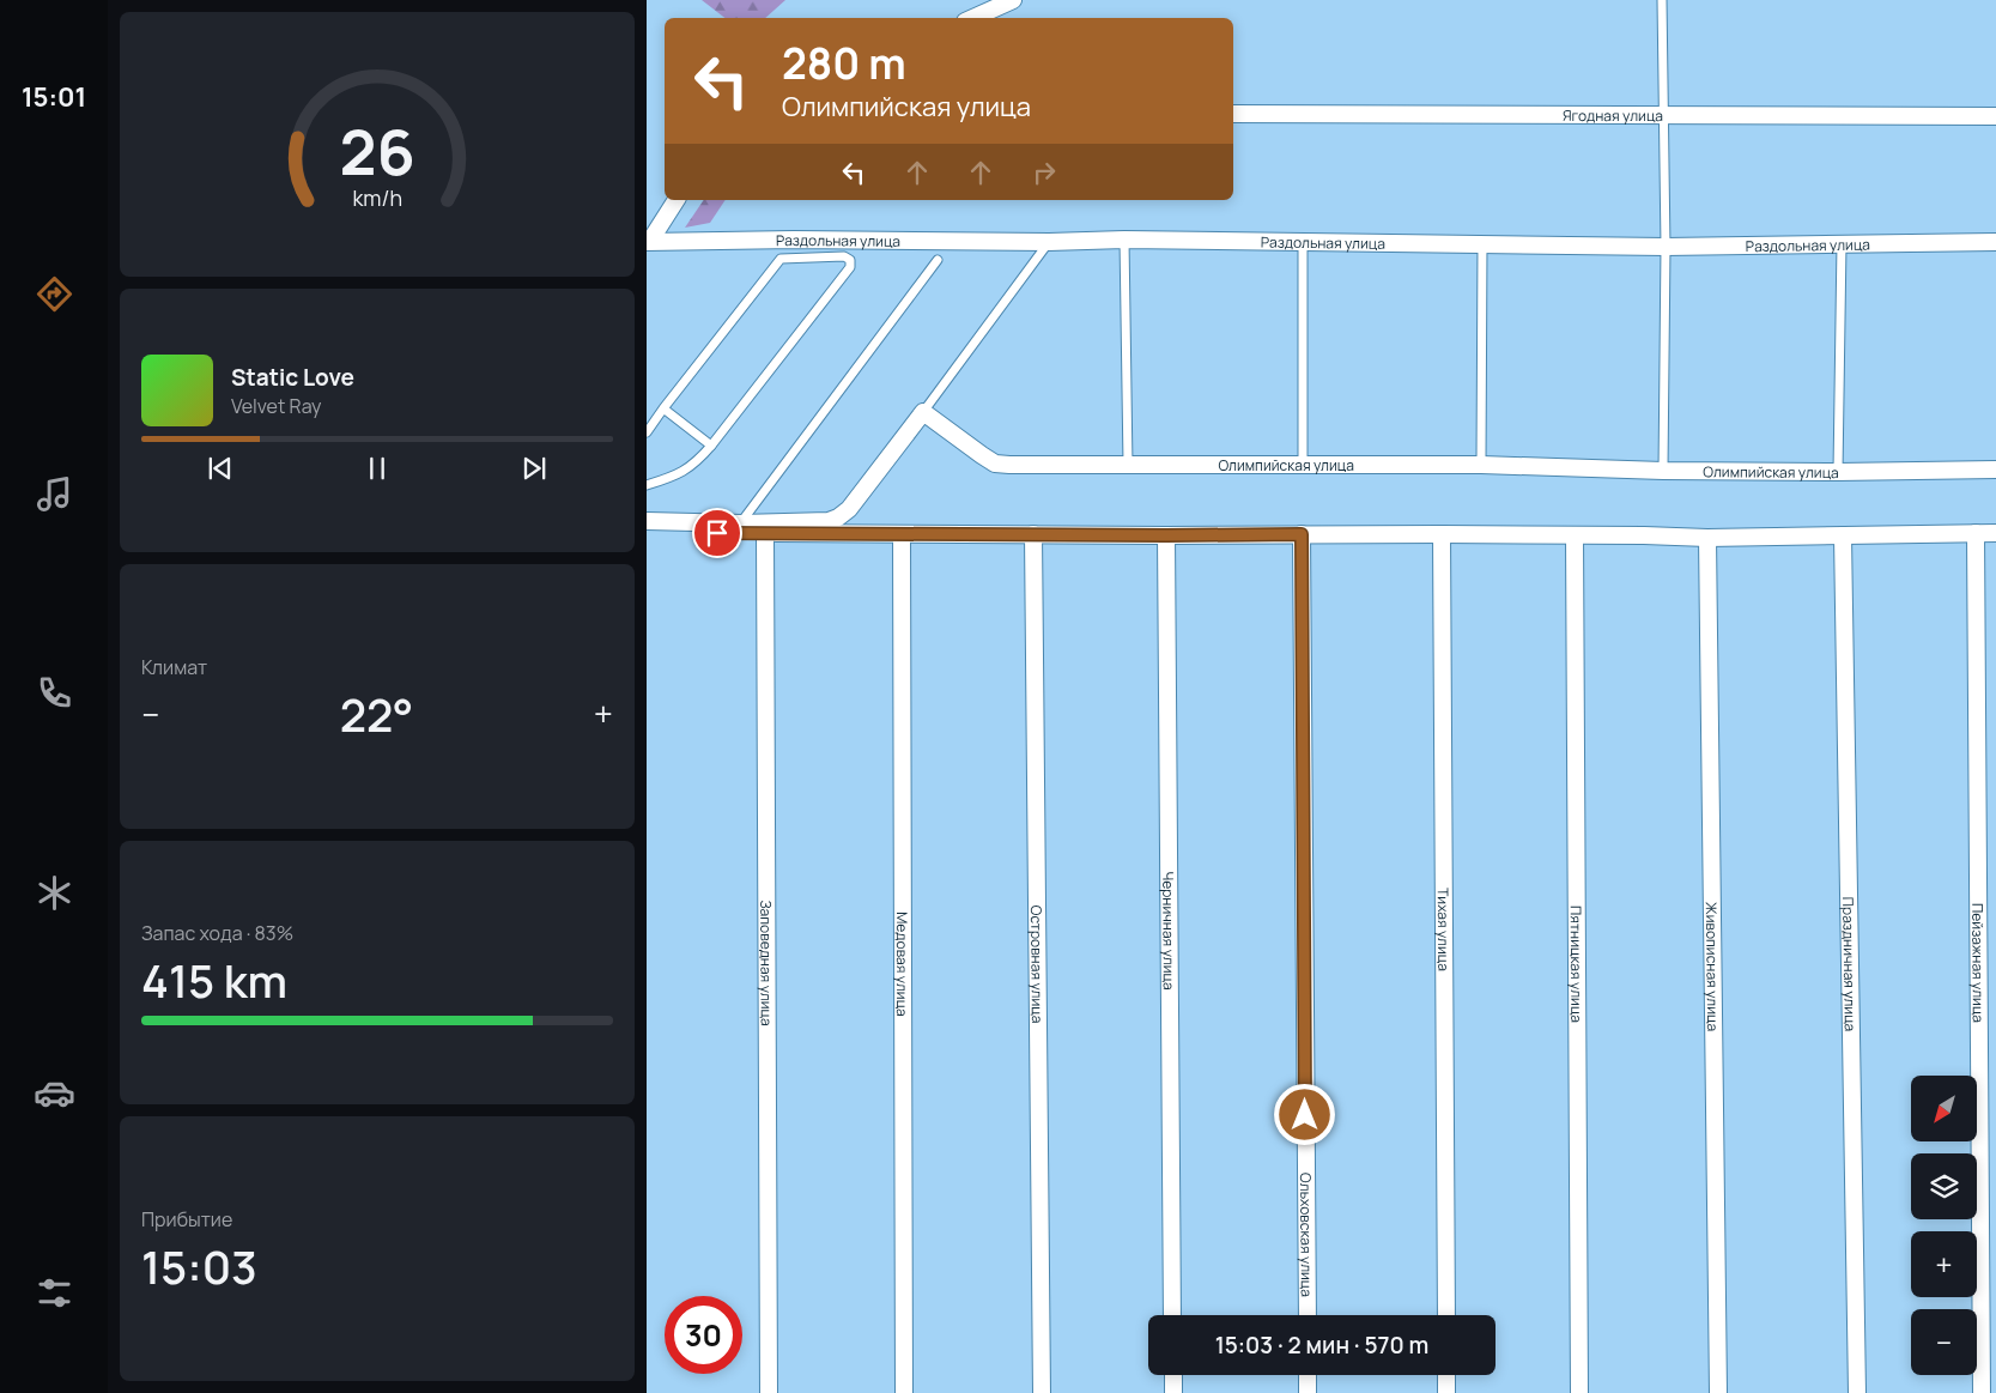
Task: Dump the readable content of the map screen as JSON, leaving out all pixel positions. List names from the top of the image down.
{
  "streets": {
    "street": [
      "Ягодная улица",
      "Раздольная улица",
      "Олимпийская улица",
      "Тихая улица",
      "Черничная улица",
      "Заповедная улица",
      "Пейзажная улица",
      "Медовая улица",
      "Островная улица",
      "Пятницкая улица",
      "Праздничная улица",
      "Живописная улица",
      "Ольховская улица"
    ]
  },
  "north": "bottom left",
  "page": {
    "tabs": "15:01",
    "turn": ["280 m", "Олимпийская улица"],
    "song": ["Static Love", "Velvet Ray"],
    "tile": [
      "Климат",
      ["Запас хода · 83%", "415 km"],
      ["Прибытие", "15:03"]
    ],
    "heat": ["−", "22°", "+"],
    "map_buttons": ["+", "−"],
    "limit": "30",
    "trip": "15:03 · 2 мин · 570 m",
    "gauge": ["26", "km/h"]
  }
}
